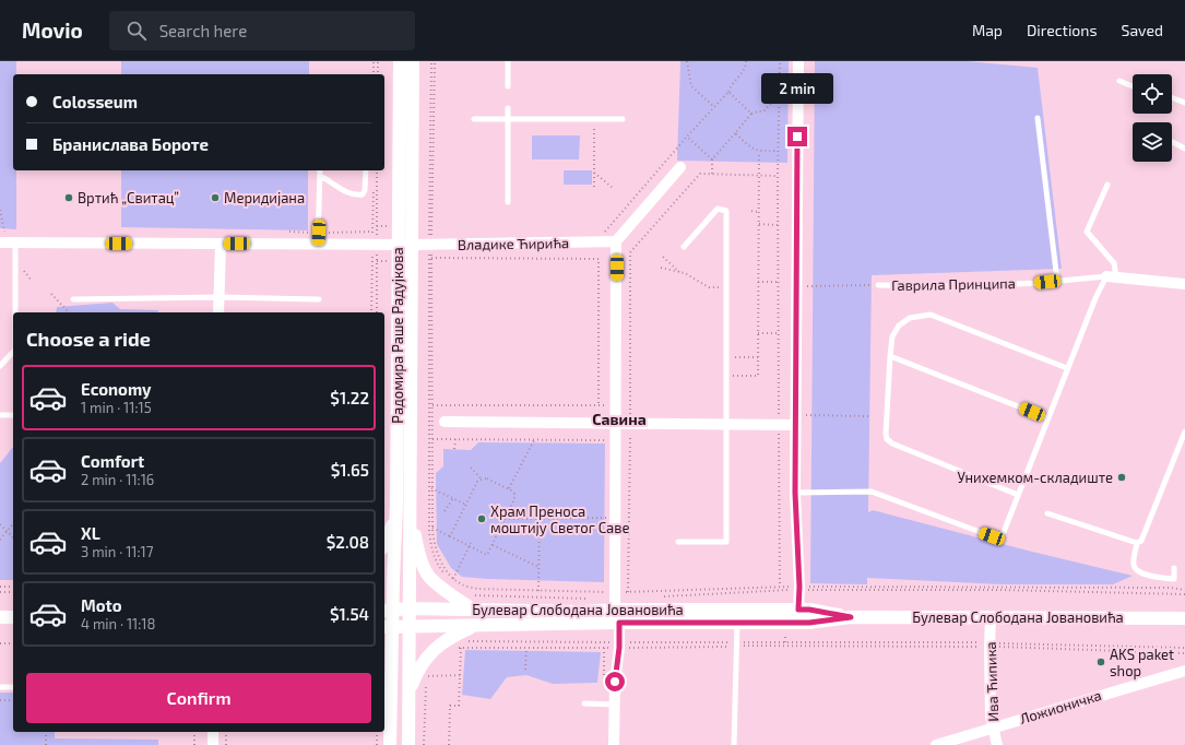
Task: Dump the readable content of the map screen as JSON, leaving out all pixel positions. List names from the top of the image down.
{
  "streets": {
    "street": [
      "Владике Ћирића",
      "Гаврила Принципа",
      "Радомира Раше Радујкова",
      "Булевар Слободана Јовановића",
      "Ива Ћипика",
      "Ложионичка"
    ]
  },
  "crossings": [
    ["Владике Ћирића", "Радомира Раше Радујкова"],
    ["Радомира Раше Радујкова", "Булевар Слободана Јовановића"],
    ["Булевар Слободана Јовановића", "Ива Ћипика"],
    ["Ива Ћипика", "Ложионичка"]
  ],
  "districts": ["Савина"],
  "places": [
    "Вртић „Свитац”",
    "Меридијана",
    "Унихемком-складиште",
    "Храм Преноса моштију Светог Саве",
    "AKS paket shop"
  ],
  "page": {
    "header": "Movio",
    "search": "Search here",
    "nav": ["Map", "Directions", "Saved"],
    "bubble": "2 min",
    "banner": ["Colosseum", "Бранислава Бороте"],
    "heading": "Choose a ride",
    "list": [
      {
        "name": "Economy",
        "note": "1 min · 11:15",
        "value": "$1.22"
      },
      {
        "name": "Comfort",
        "note": "2 min · 11:16",
        "value": "$1.65"
      },
      {
        "name": "XL",
        "note": "3 min · 11:17",
        "value": "$2.08"
      },
      {
        "name": "Moto",
        "note": "4 min · 11:18",
        "value": "$1.54"
      }
    ],
    "buttons": "Confirm"
  }
}
